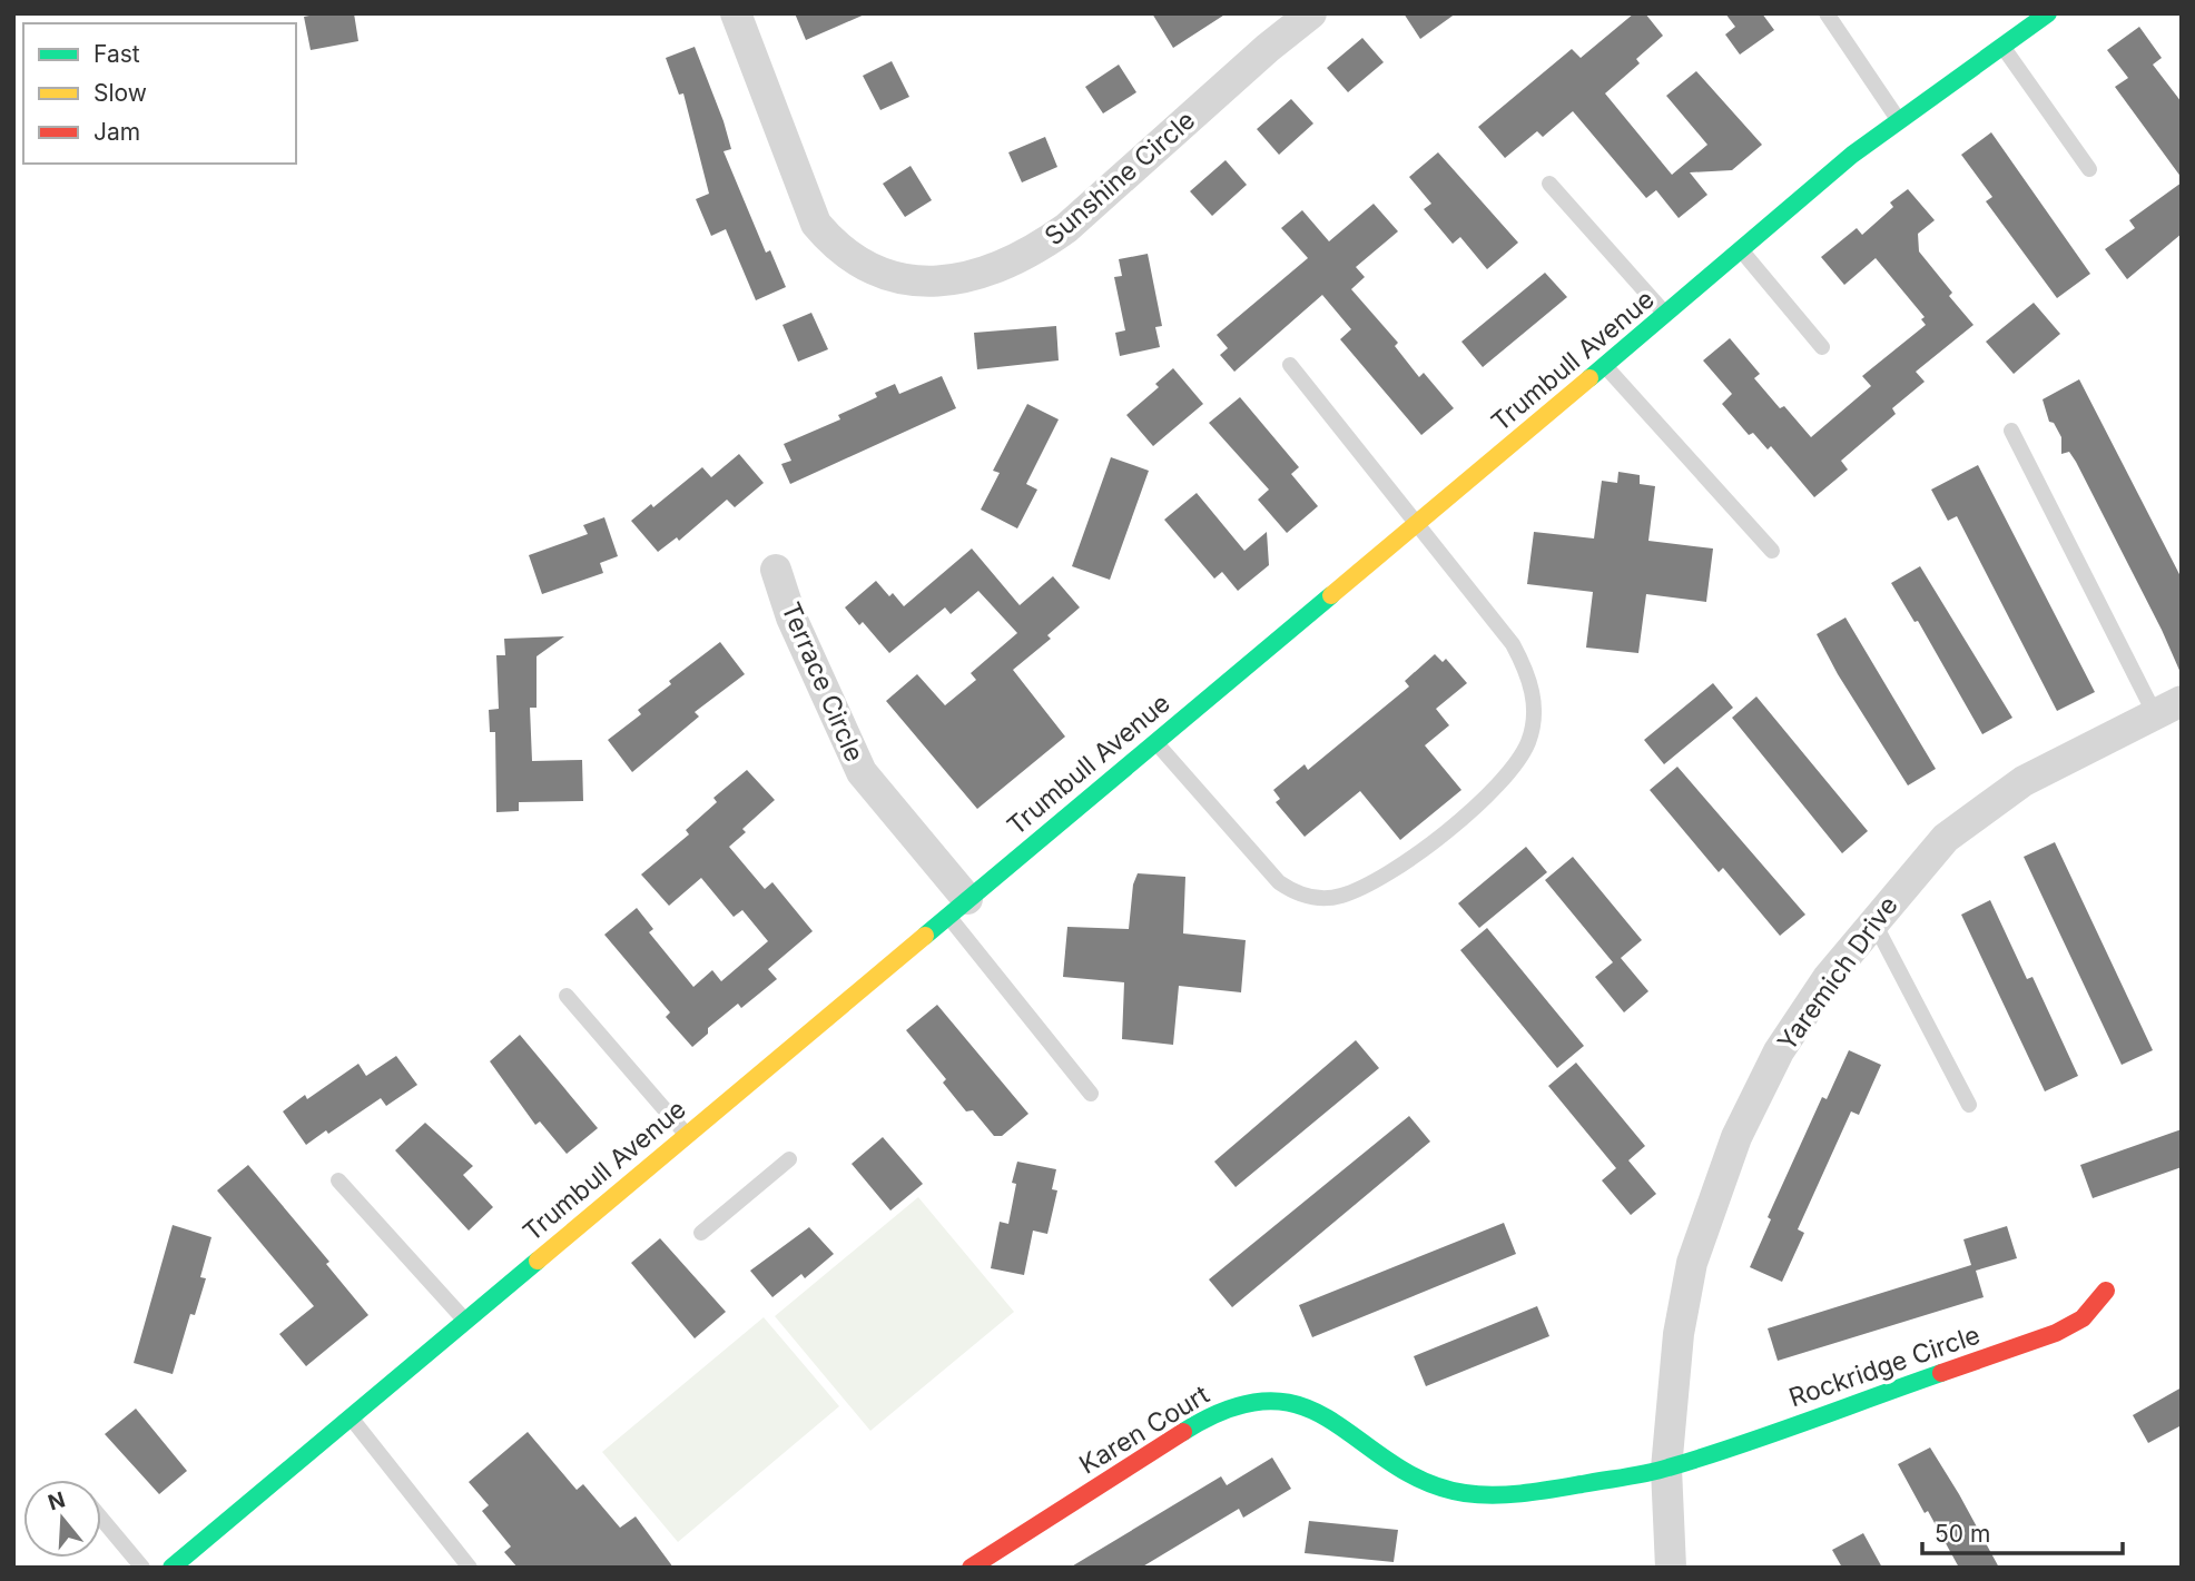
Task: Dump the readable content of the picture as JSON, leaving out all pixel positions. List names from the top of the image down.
{
  "streets": {
    "street": [
      "Sunshine Circle",
      "Trumbull Avenue",
      "Terrace Circle",
      "Yaremich Drive",
      "Rockridge Circle",
      "Karen Court"
    ]
  },
  "crossings": [
    ["Trumbull Avenue", "Terrace Circle"],
    ["Yaremich Drive", "Rockridge Circle"],
    ["Yaremich Drive", "Karen Court"],
    ["Rockridge Circle", "Karen Court"]
  ],
  "legend": ["Fast", "Slow", "Jam"],
  "scale_bar": "50 m",
  "north": "top"
}
